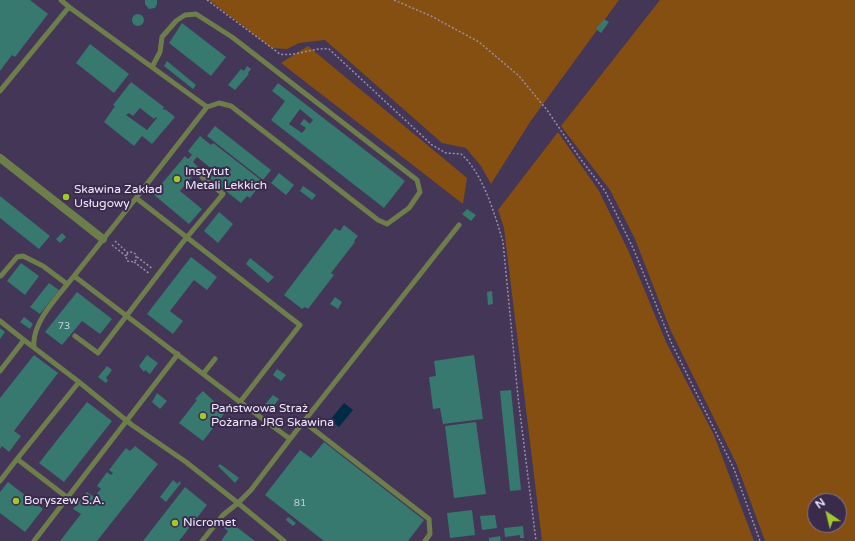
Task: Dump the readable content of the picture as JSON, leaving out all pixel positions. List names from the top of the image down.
{
  "places": [
    "Instytut Metali Lekkich",
    "Skawina Zakład Usługowy",
    "Państwowa Straż Pożarna JRG Skawina",
    "Boryszew S.A.",
    "Nicromet"
  ],
  "house_numbers": ["73", "81"],
  "north": "top left"
}
